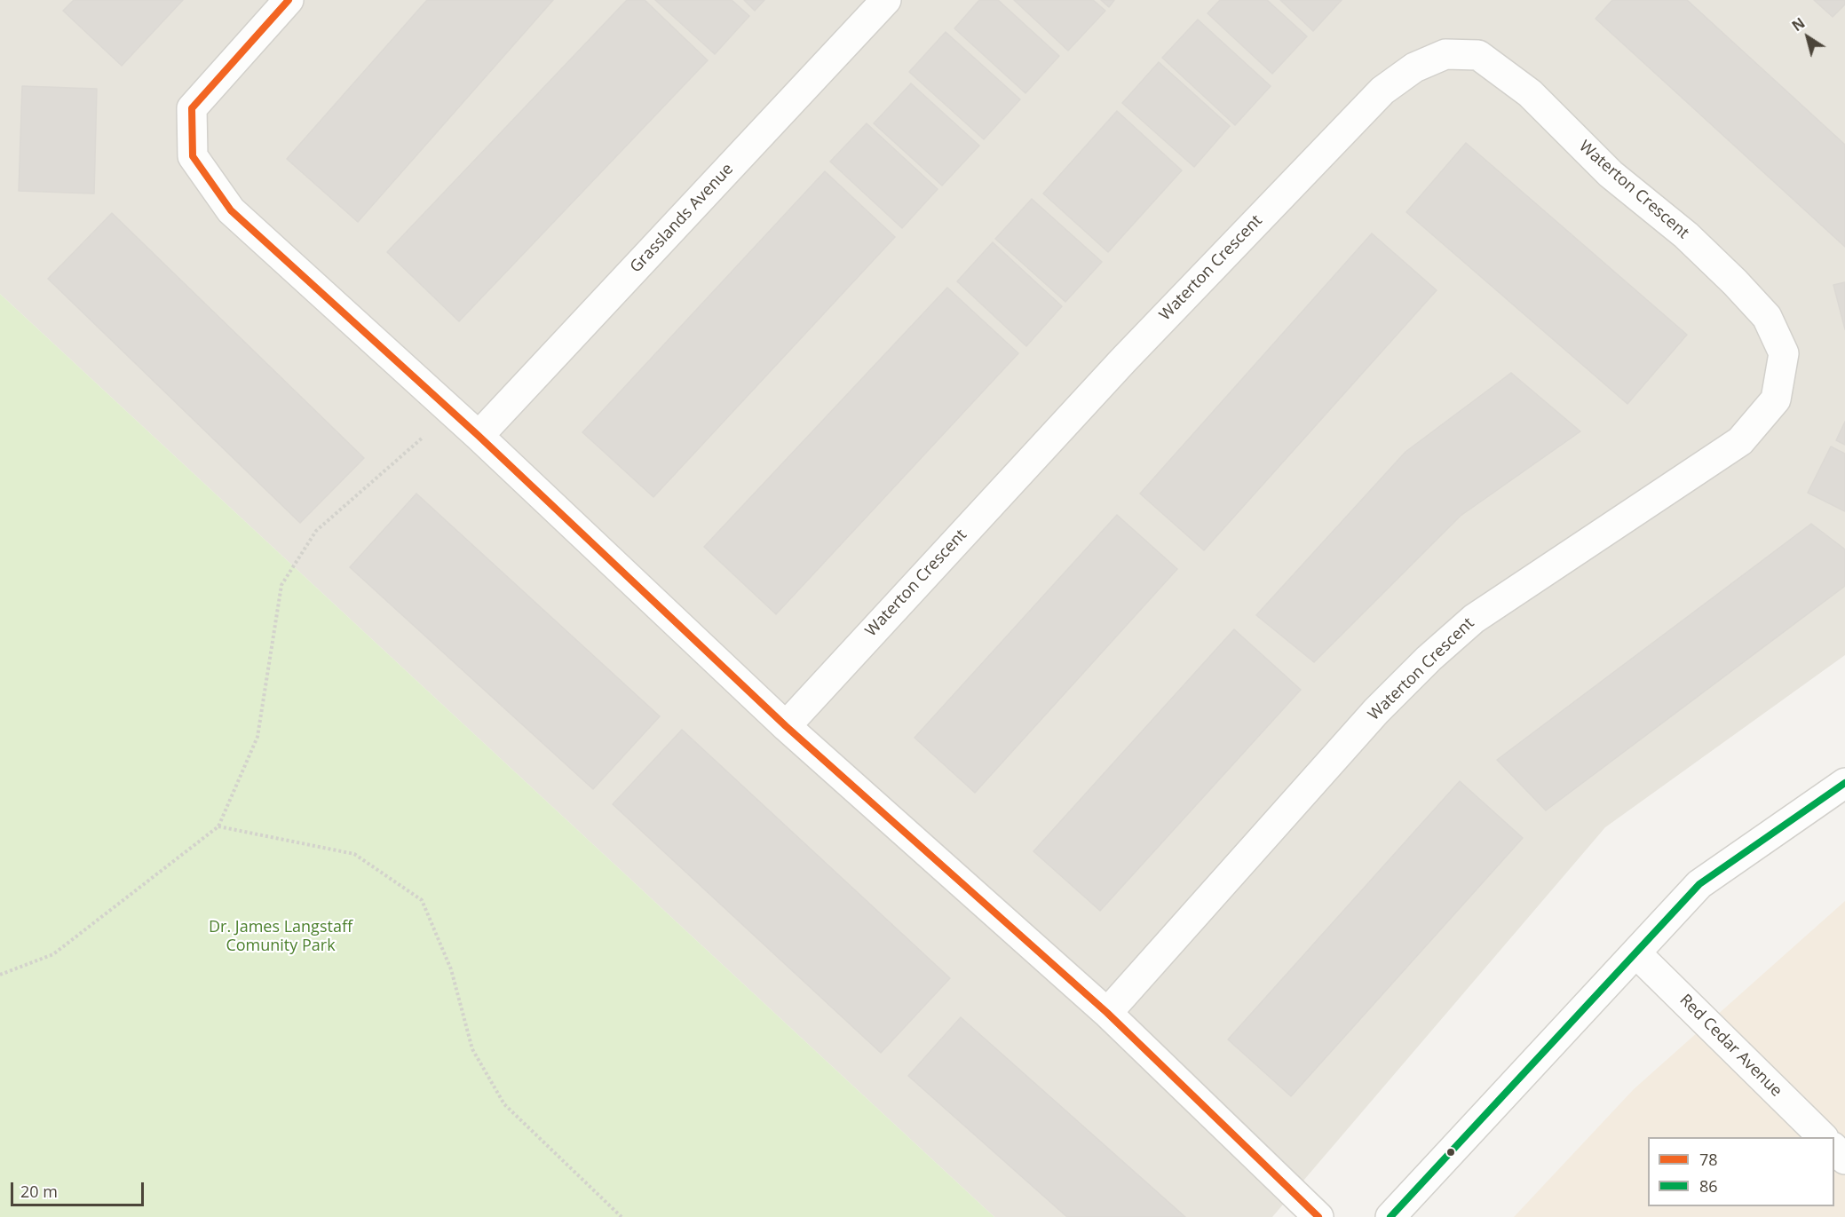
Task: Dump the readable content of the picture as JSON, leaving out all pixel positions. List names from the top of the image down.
{
  "streets": {
    "street": ["Waterton Crescent", "Grasslands Avenue", "Red Cedar Avenue"]
  },
  "parks": ["Dr. James Langstaff Comunity Park"],
  "lines": ["transit line 78", "transit line 86"],
  "legend": ["78", "86"],
  "scale_bar": "20 m",
  "north": "top left"
}
